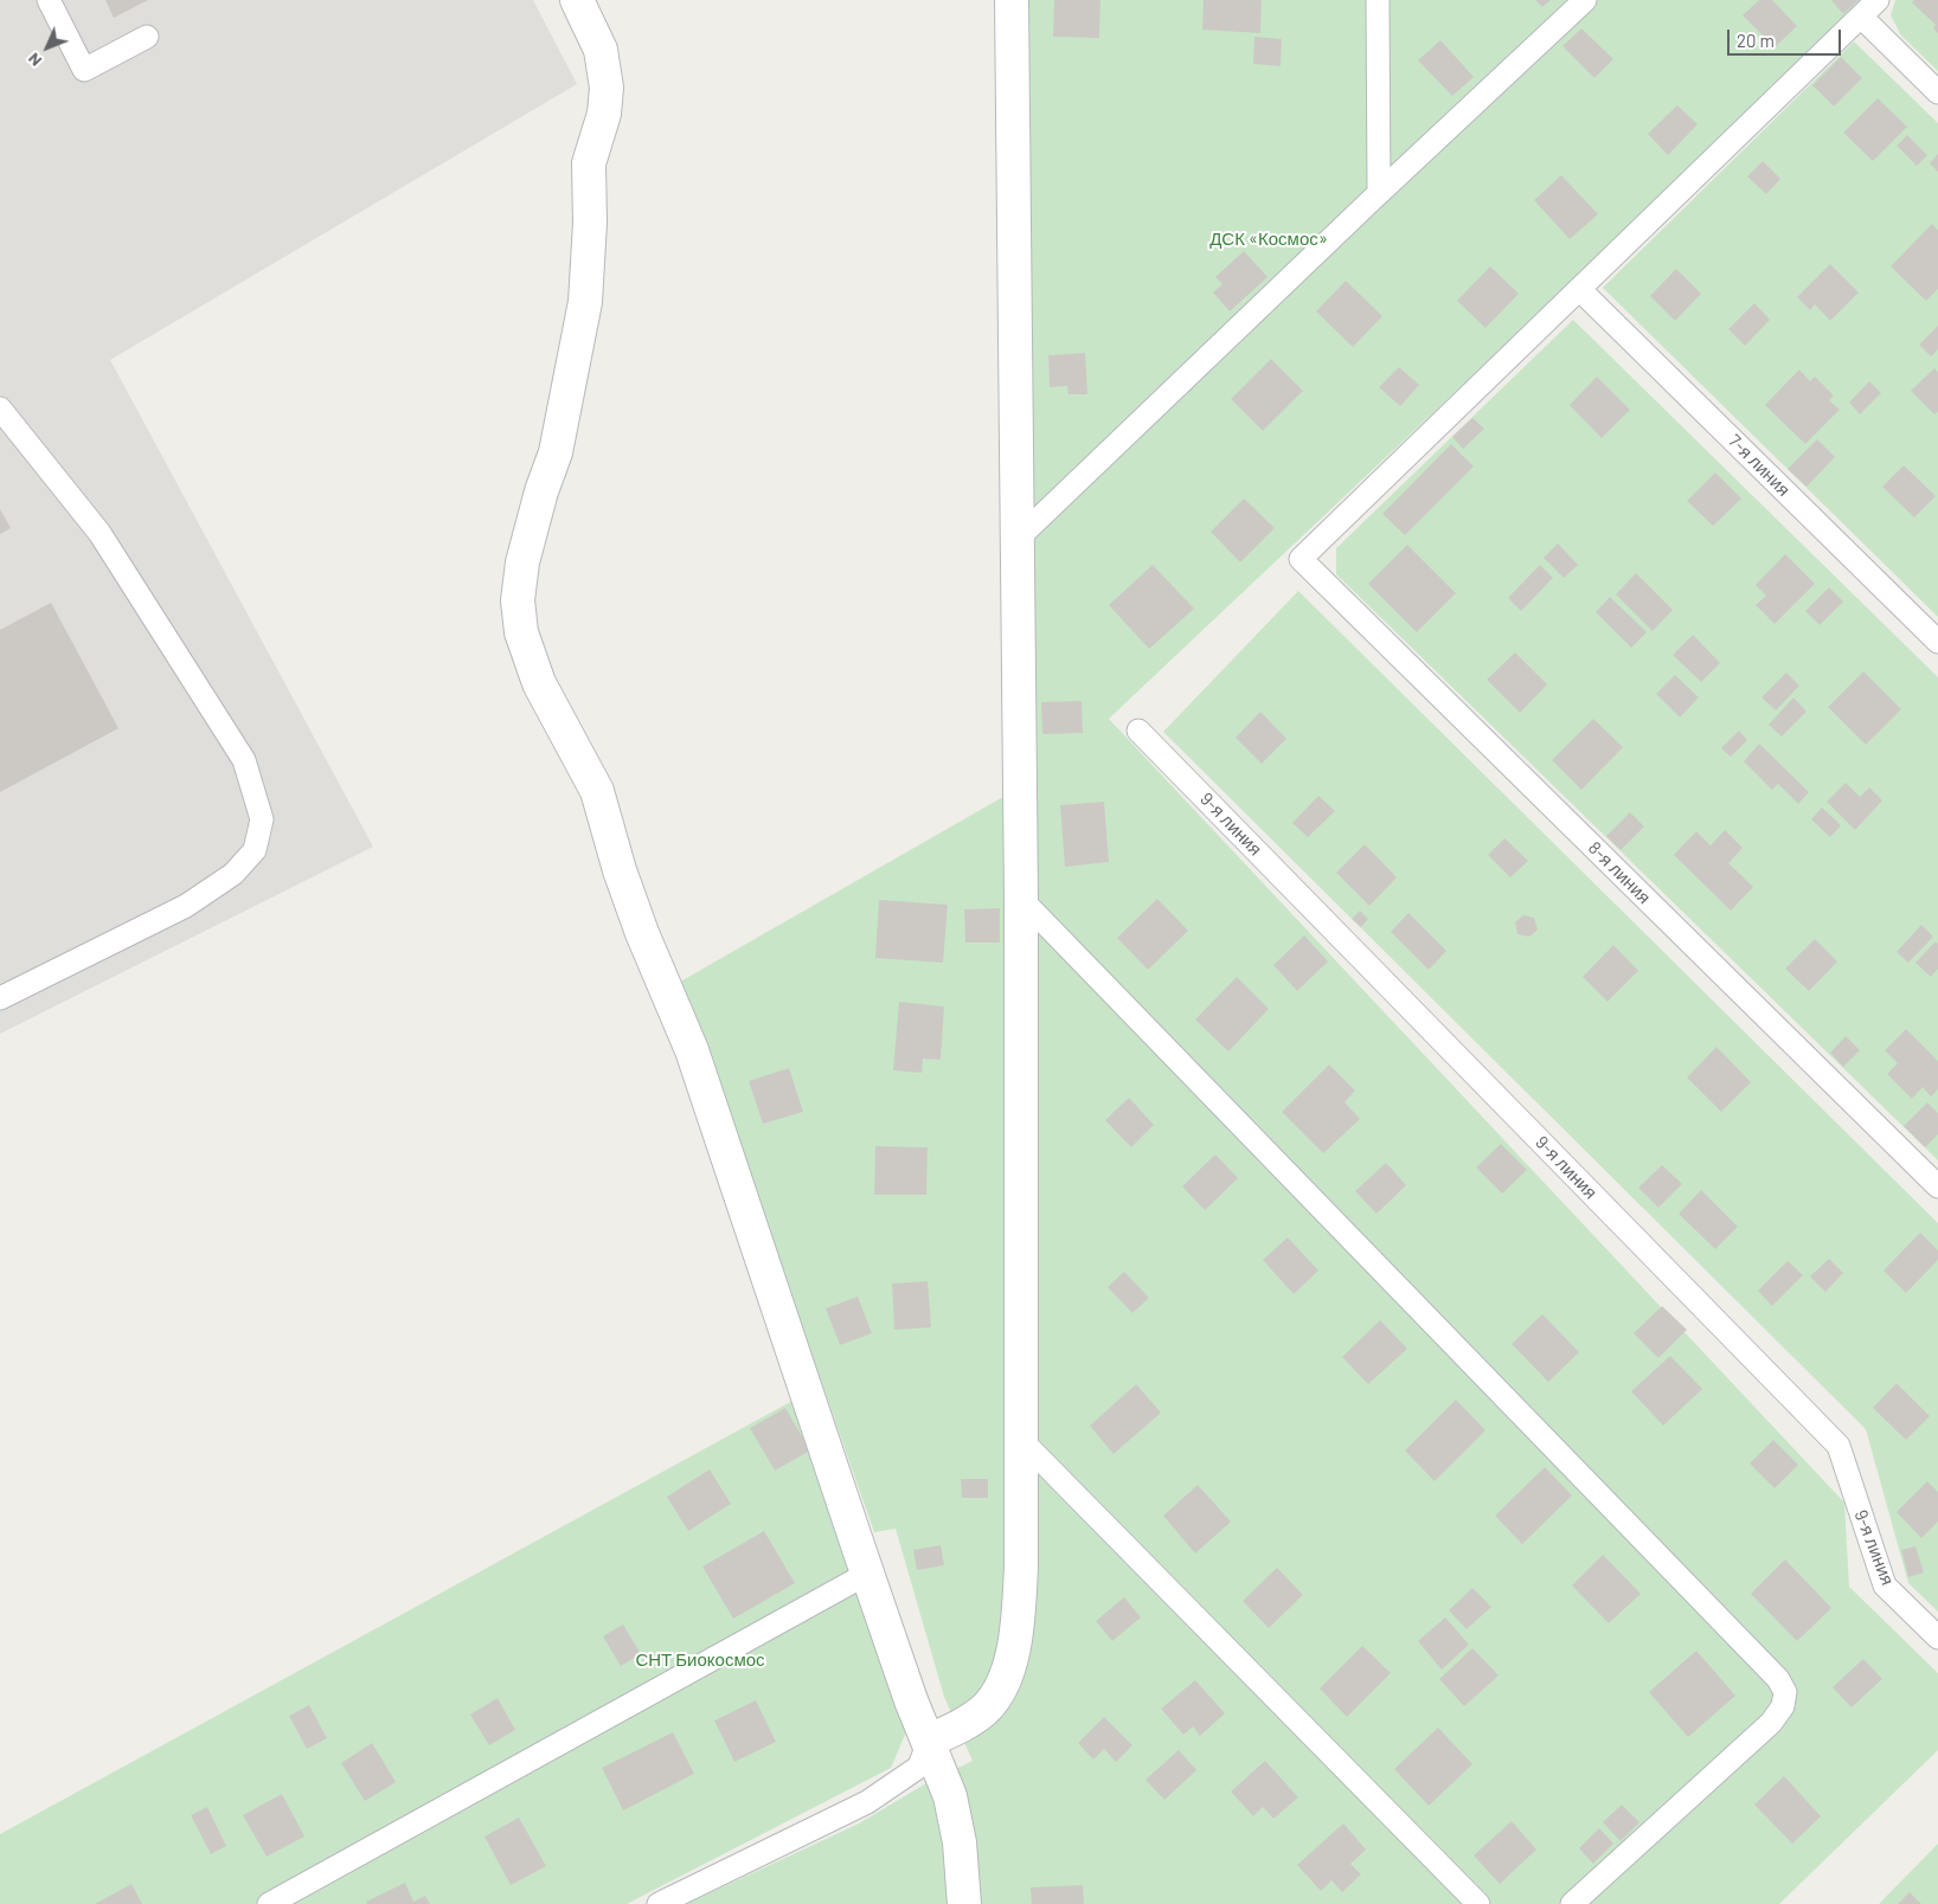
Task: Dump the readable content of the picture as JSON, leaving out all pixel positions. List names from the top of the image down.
{
  "streets": {
    "lane": ["7-я линия", "9-я линия", "8-я линия"]
  },
  "crossings": [
    ["7-я линия", "8-я линия"]
  ],
  "parks": ["ДСК «Космос»", "СНТ Биокосмос"],
  "scale_bar": "20 m",
  "north": "bottom left"
}
